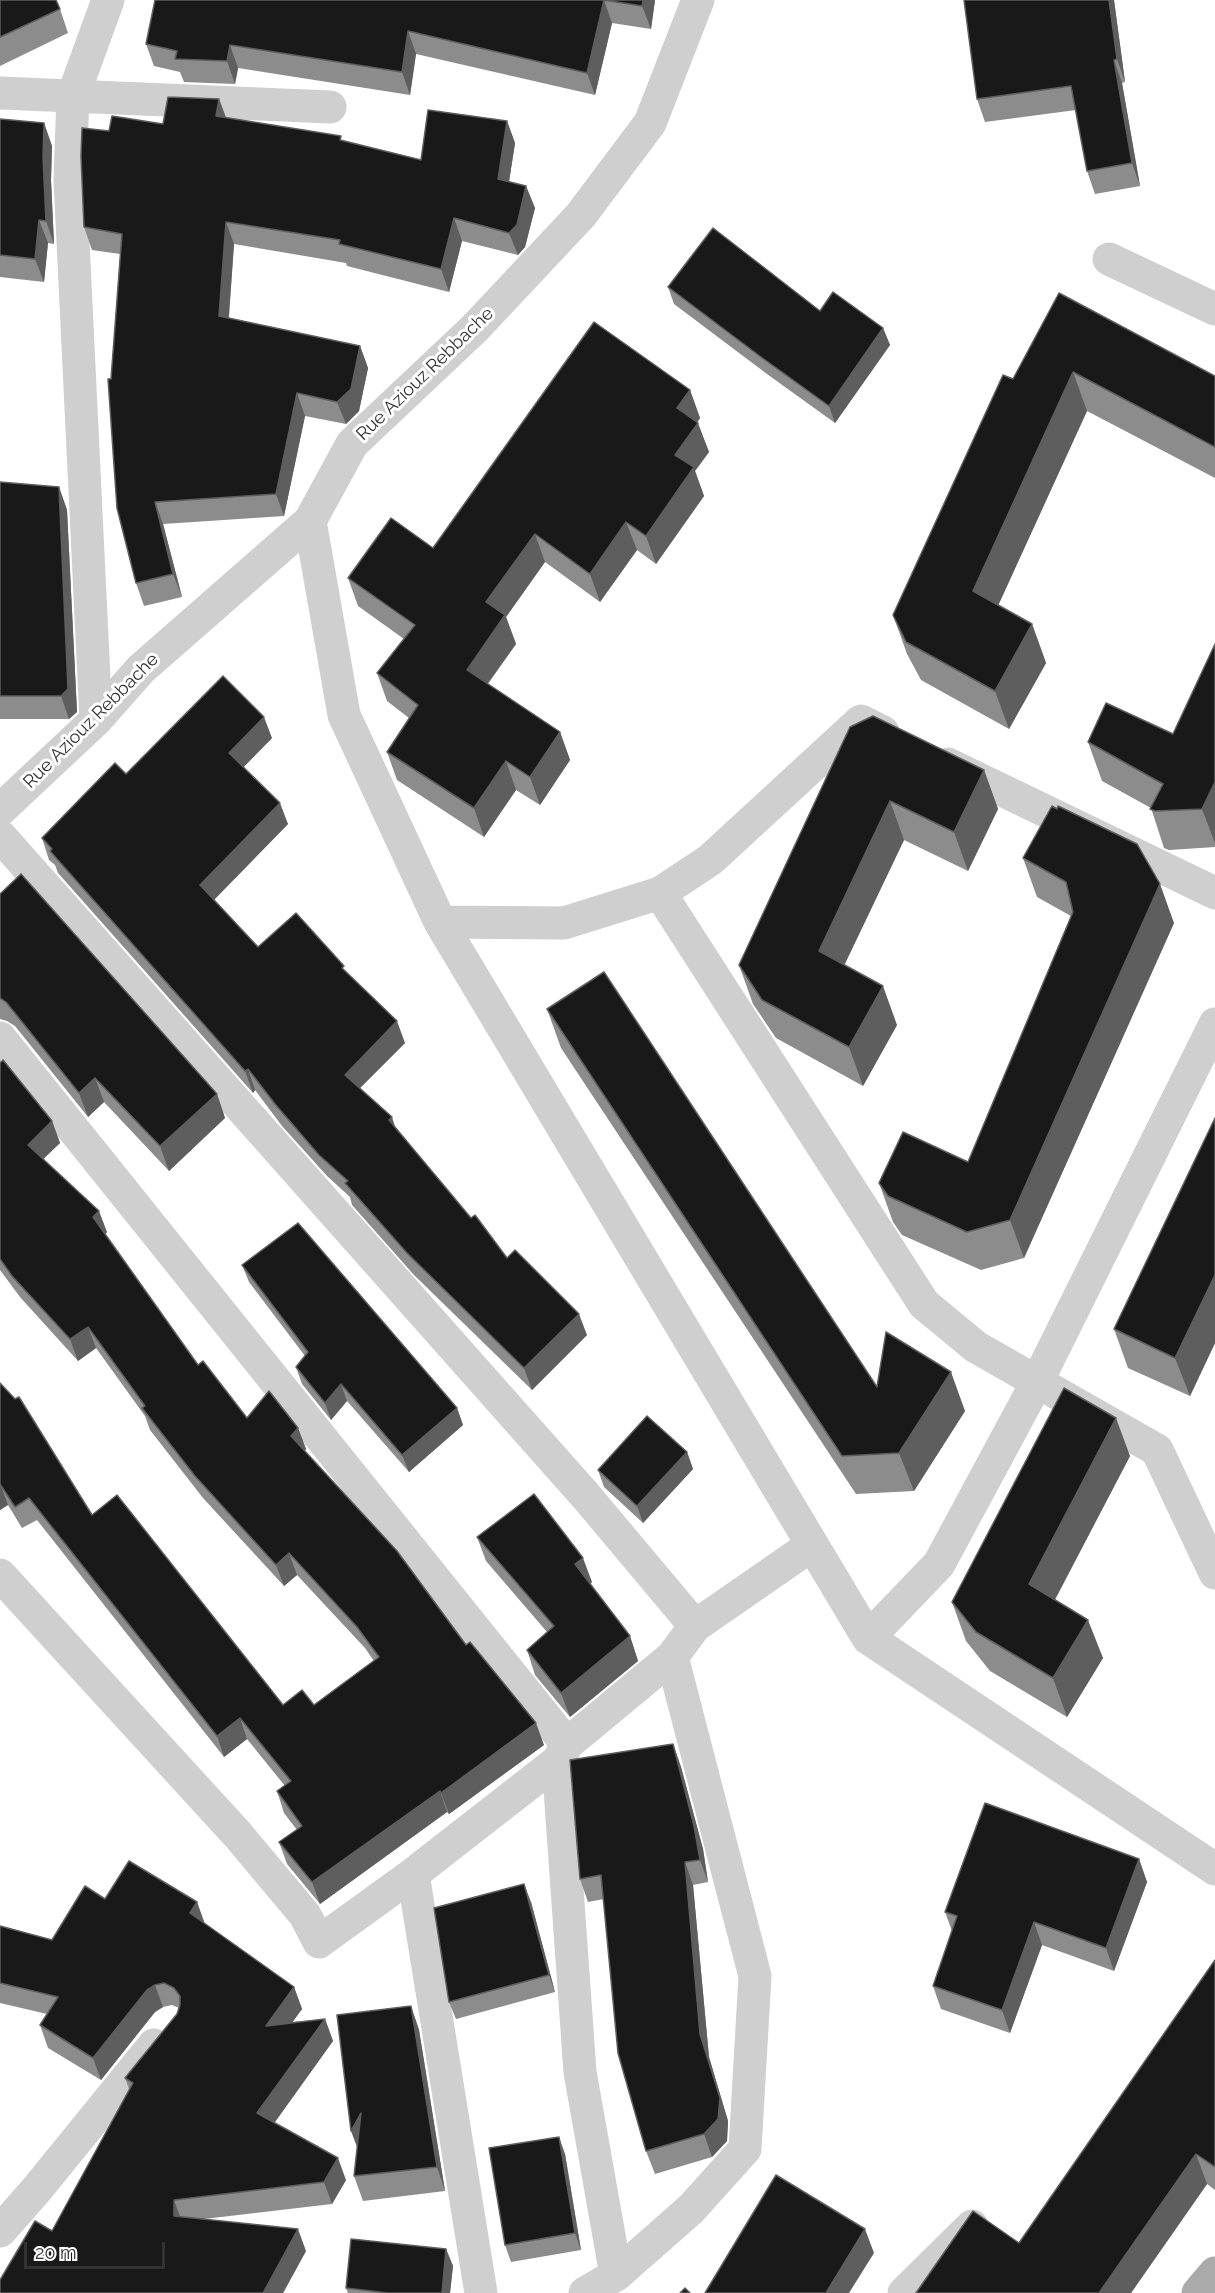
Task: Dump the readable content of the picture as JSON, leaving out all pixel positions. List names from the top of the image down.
{
  "streets": {
    "street": ["Rue Aziouz Rebbache"]
  },
  "scale_bar": "20 m"
}
